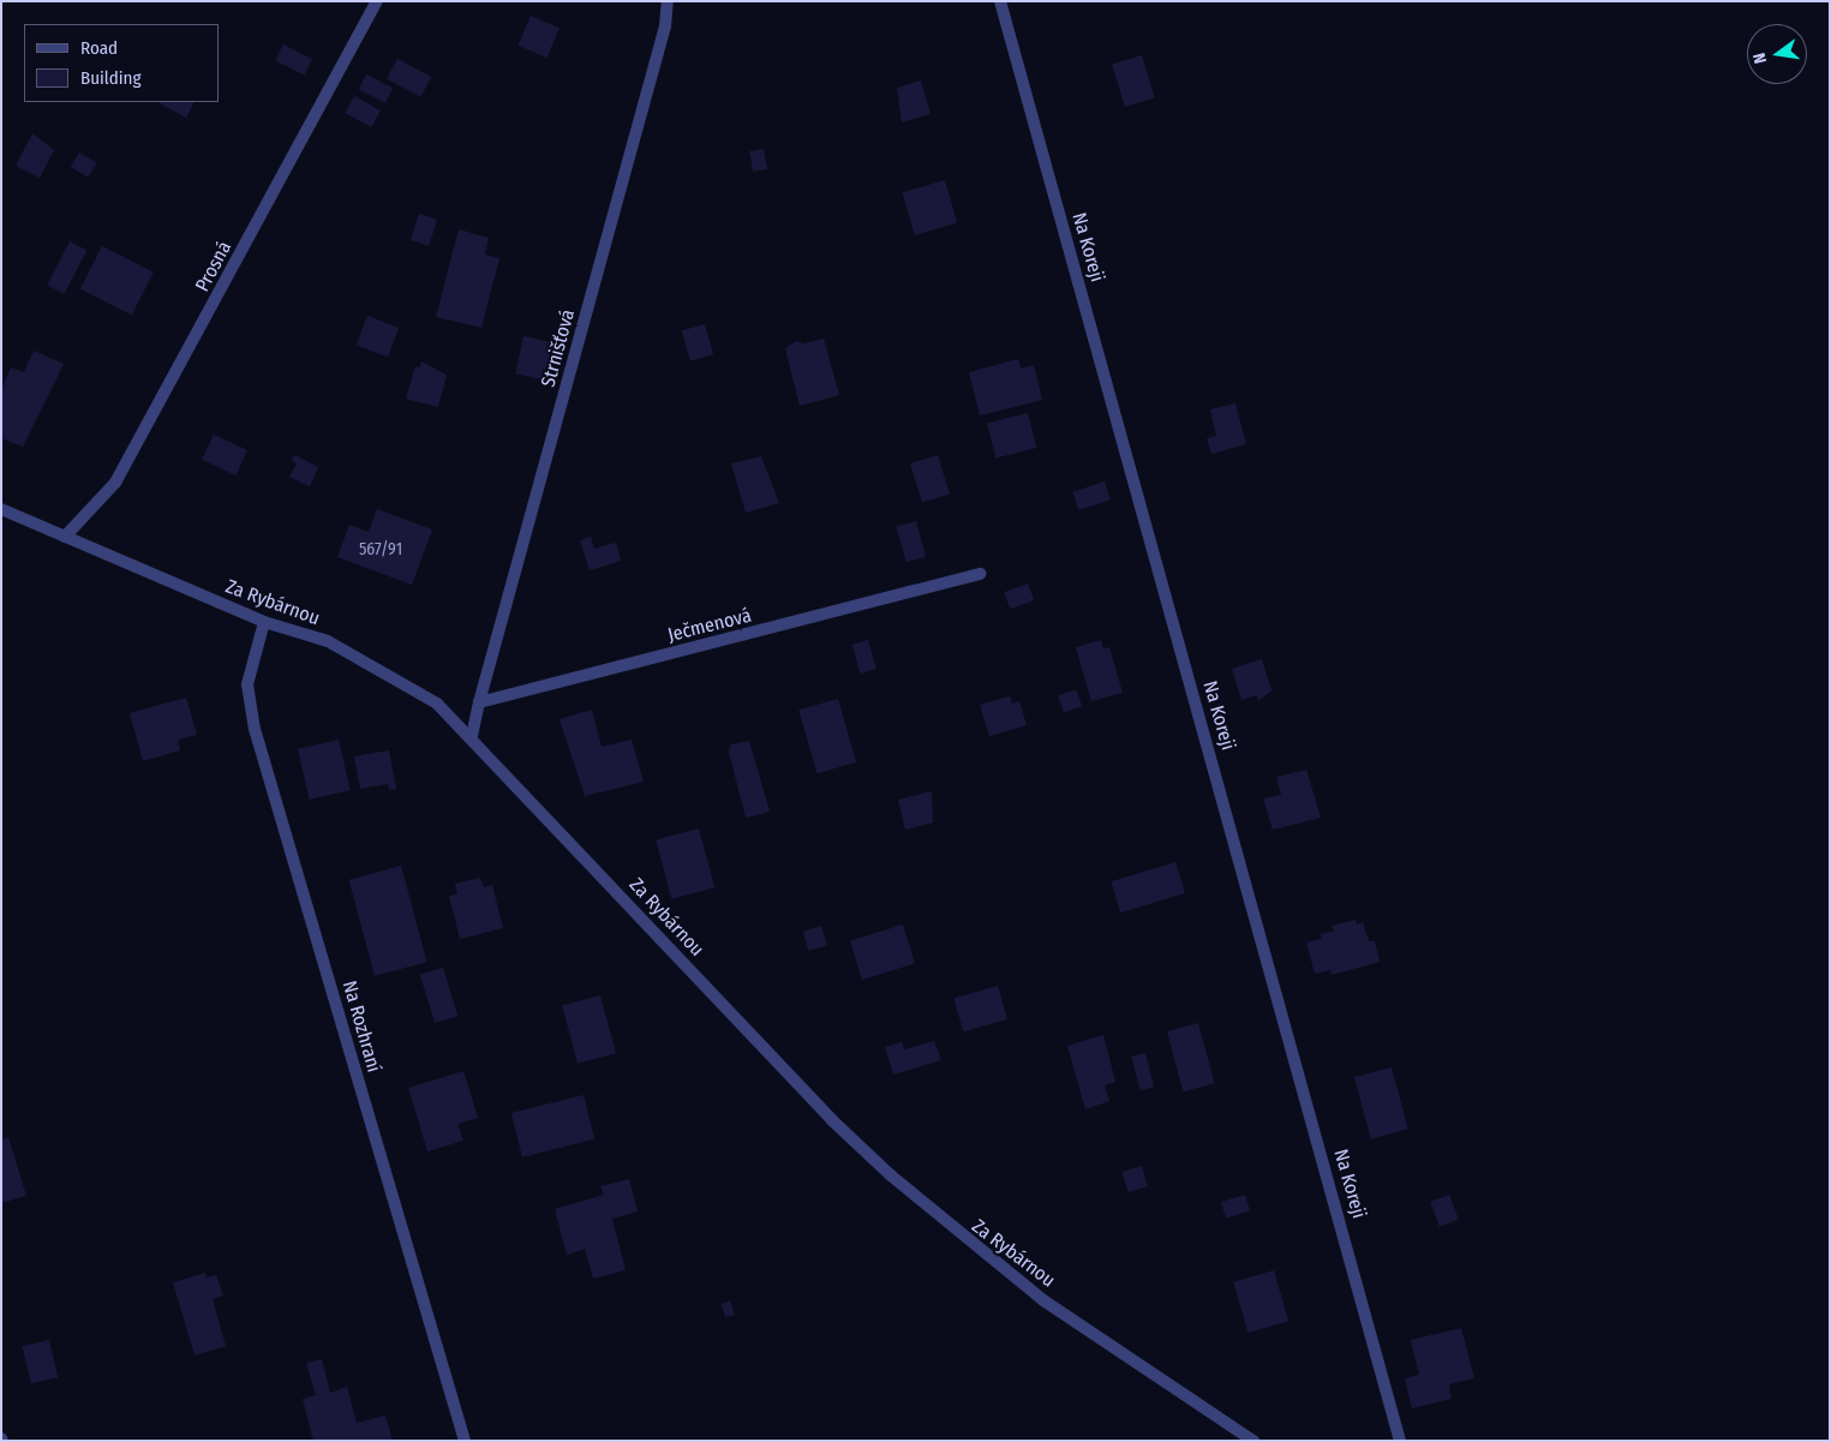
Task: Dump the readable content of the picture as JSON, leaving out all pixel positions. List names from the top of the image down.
{
  "streets": {
    "street": [
      "Na Koreji",
      "Prosná",
      "Strnišťová",
      "Za Rybárnou",
      "Ječmenová",
      "Na Rozhraní"
    ]
  },
  "crossings": [
    ["Prosná", "Za Rybárnou"],
    ["Strnišťová", "Ječmenová"],
    ["Za Rybárnou", "Na Rozhraní"]
  ],
  "house_numbers": ["567/91"],
  "legend": ["Road", "Building"],
  "north": "left"
}
